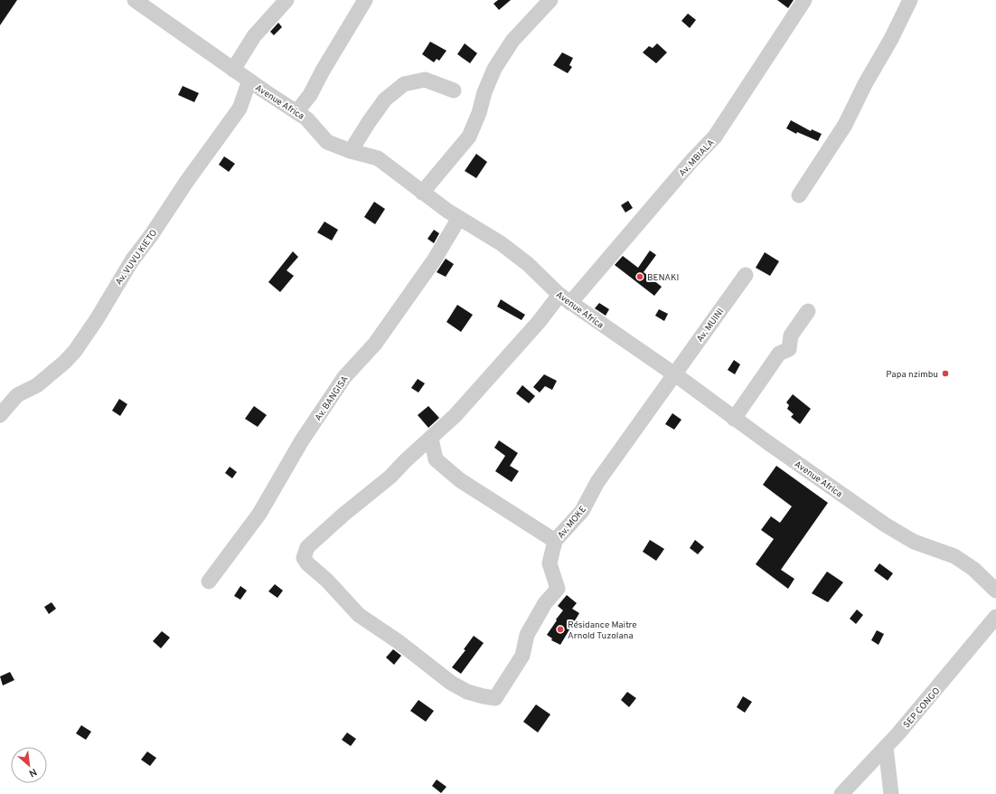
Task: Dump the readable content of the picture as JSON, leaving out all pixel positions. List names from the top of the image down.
{
  "streets": {
    "street": [
      "Avenue Africa",
      "Av. MBIALA",
      "Av. VUVU KIETO",
      "Av. MUINI",
      "Av. BANGISA",
      "Av. MOKE",
      "SEP CONGO"
    ]
  },
  "crossings": [
    ["Avenue Africa", "Av. MBIALA"],
    ["Avenue Africa", "Av. VUVU KIETO"],
    ["Avenue Africa", "Av. MUINI"],
    ["Avenue Africa", "Av. BANGISA"],
    ["Avenue Africa", "Av. MOKE"],
    ["Av. MBIALA", "Av. MOKE"],
    ["Av. MUINI", "Av. MOKE"]
  ],
  "places": ["BENAKI", "Papa nzimbu", "Résidance Maitre Arnold Tuzolana"],
  "north": "bottom right"
}
